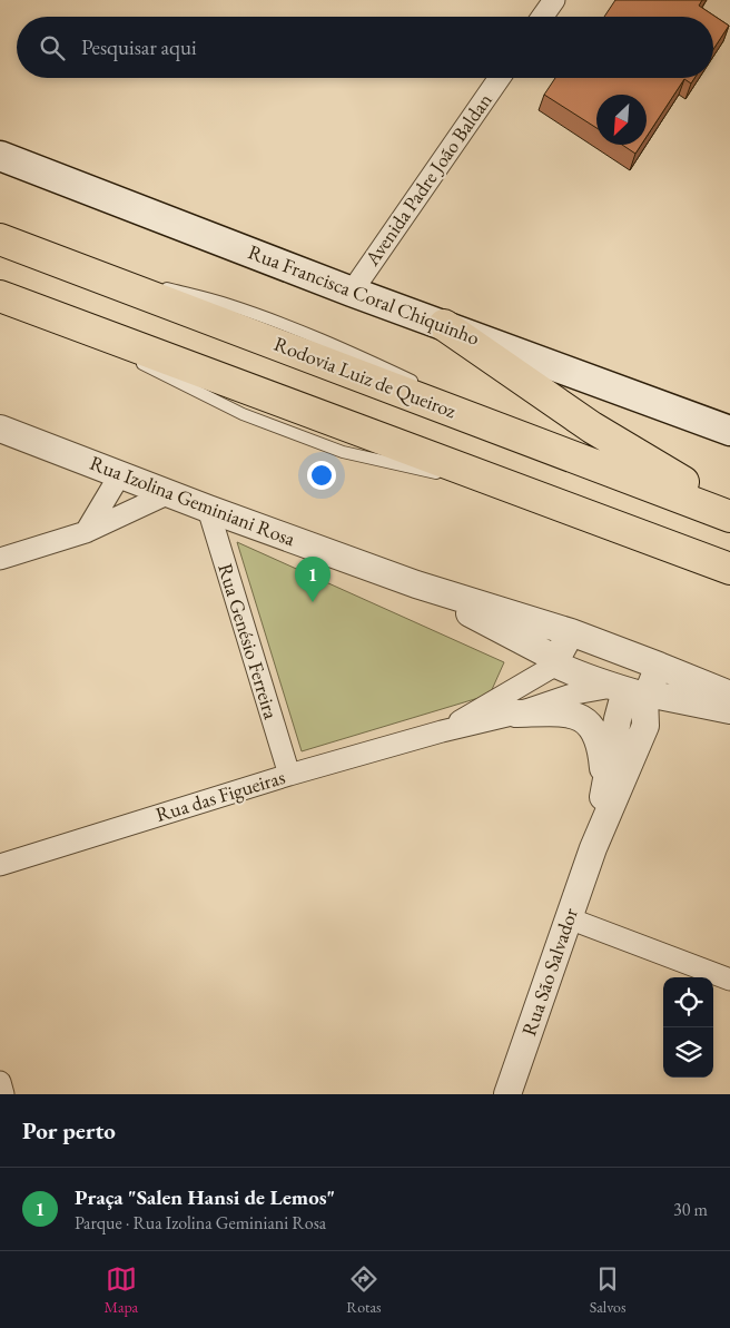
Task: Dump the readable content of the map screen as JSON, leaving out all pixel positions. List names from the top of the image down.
{
  "streets": {
    "highway": ["Rodovia Luiz de Queiroz"],
    "main road": ["Rua Francisca Coral Chiquinho"],
    "street": [
      "Avenida Padre João Baldan",
      "Rua Izolina Geminiani Rosa",
      "Rua Genésio Ferreira",
      "Rua das Figueiras",
      "Rua São Salvador"
    ]
  },
  "crossings": [
    ["Avenida Padre João Baldan", "Rua Francisca Coral Chiquinho"],
    ["Rua Izolina Geminiani Rosa", "Rua Genésio Ferreira"],
    ["Rua Izolina Geminiani Rosa", "Rua das Figueiras"],
    ["Rua Izolina Geminiani Rosa", "Rua São Salvador"],
    ["Rua Genésio Ferreira", "Rua das Figueiras"],
    ["Rua das Figueiras", "Rua São Salvador"]
  ],
  "north": "bottom left",
  "page": {
    "search": "Pesquisar aqui",
    "pins": "1",
    "heading": "Por perto",
    "list": [
      {
        "mark": "1",
        "name": "Praça \"Salen Hansi de Lemos\"",
        "note": "Parque · Rua Izolina Geminiani Rosa",
        "value": "30 m"
      }
    ],
    "nav": ["Mapa", "Rotas", "Salvos"]
  }
}
